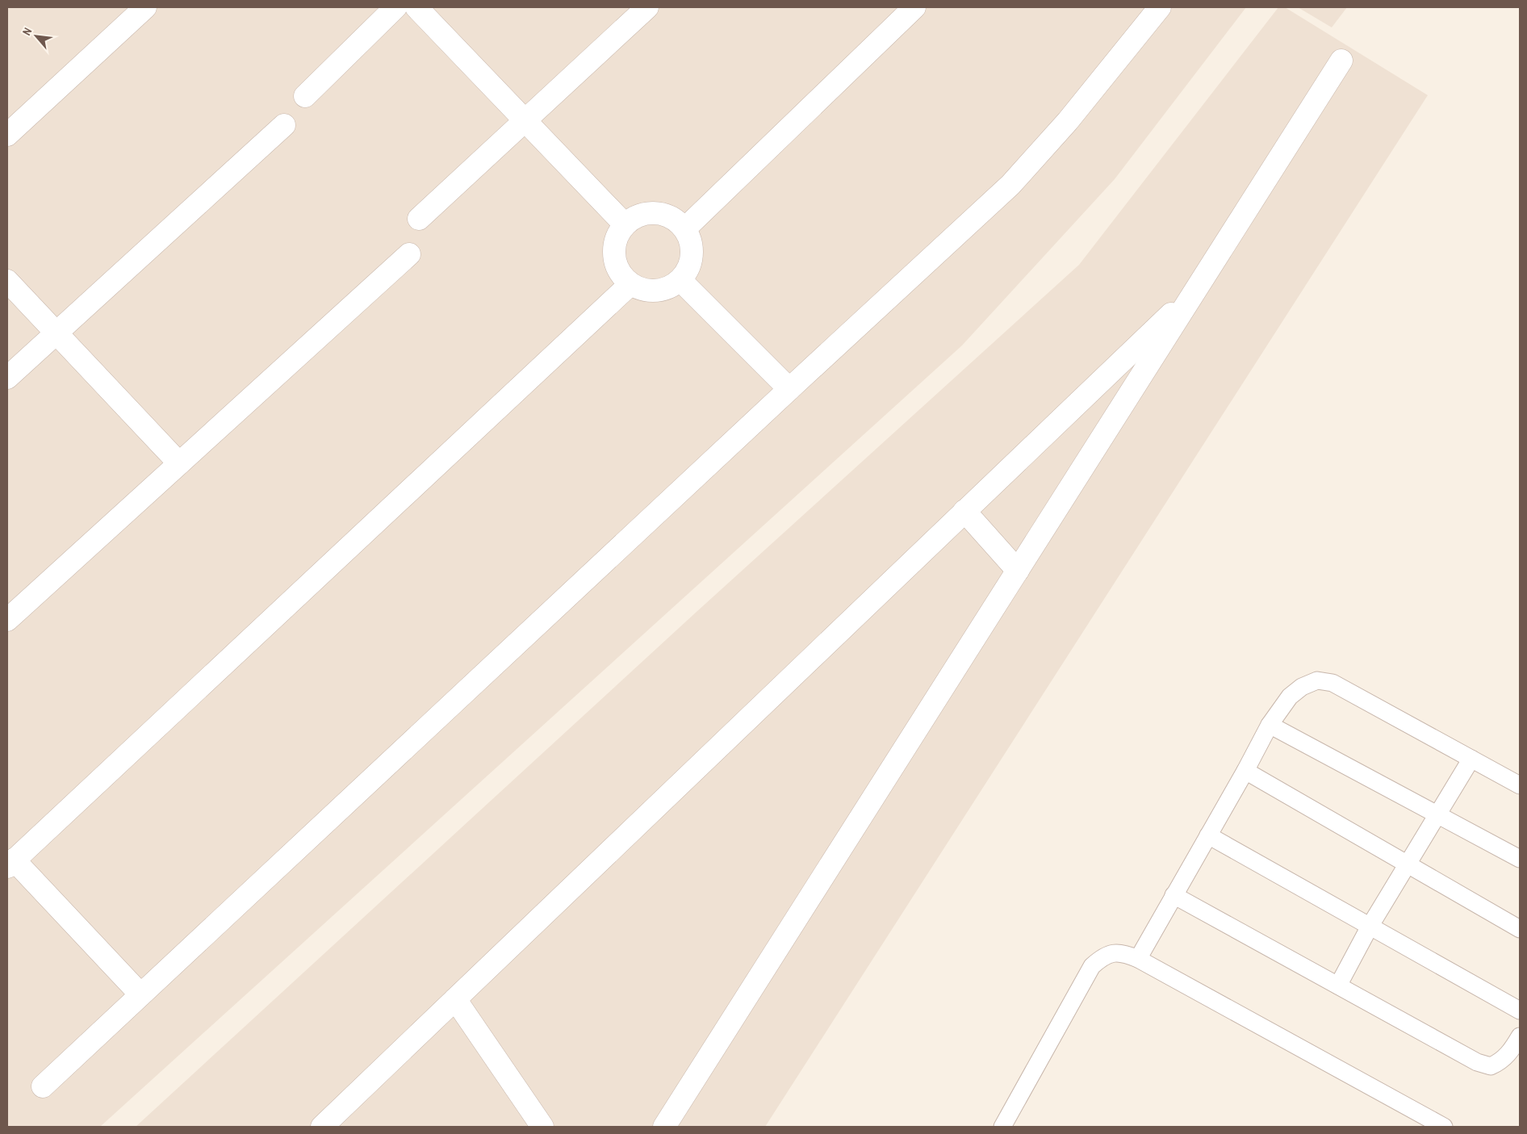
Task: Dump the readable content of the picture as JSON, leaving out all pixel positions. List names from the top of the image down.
{
  "north": "top left"
}
